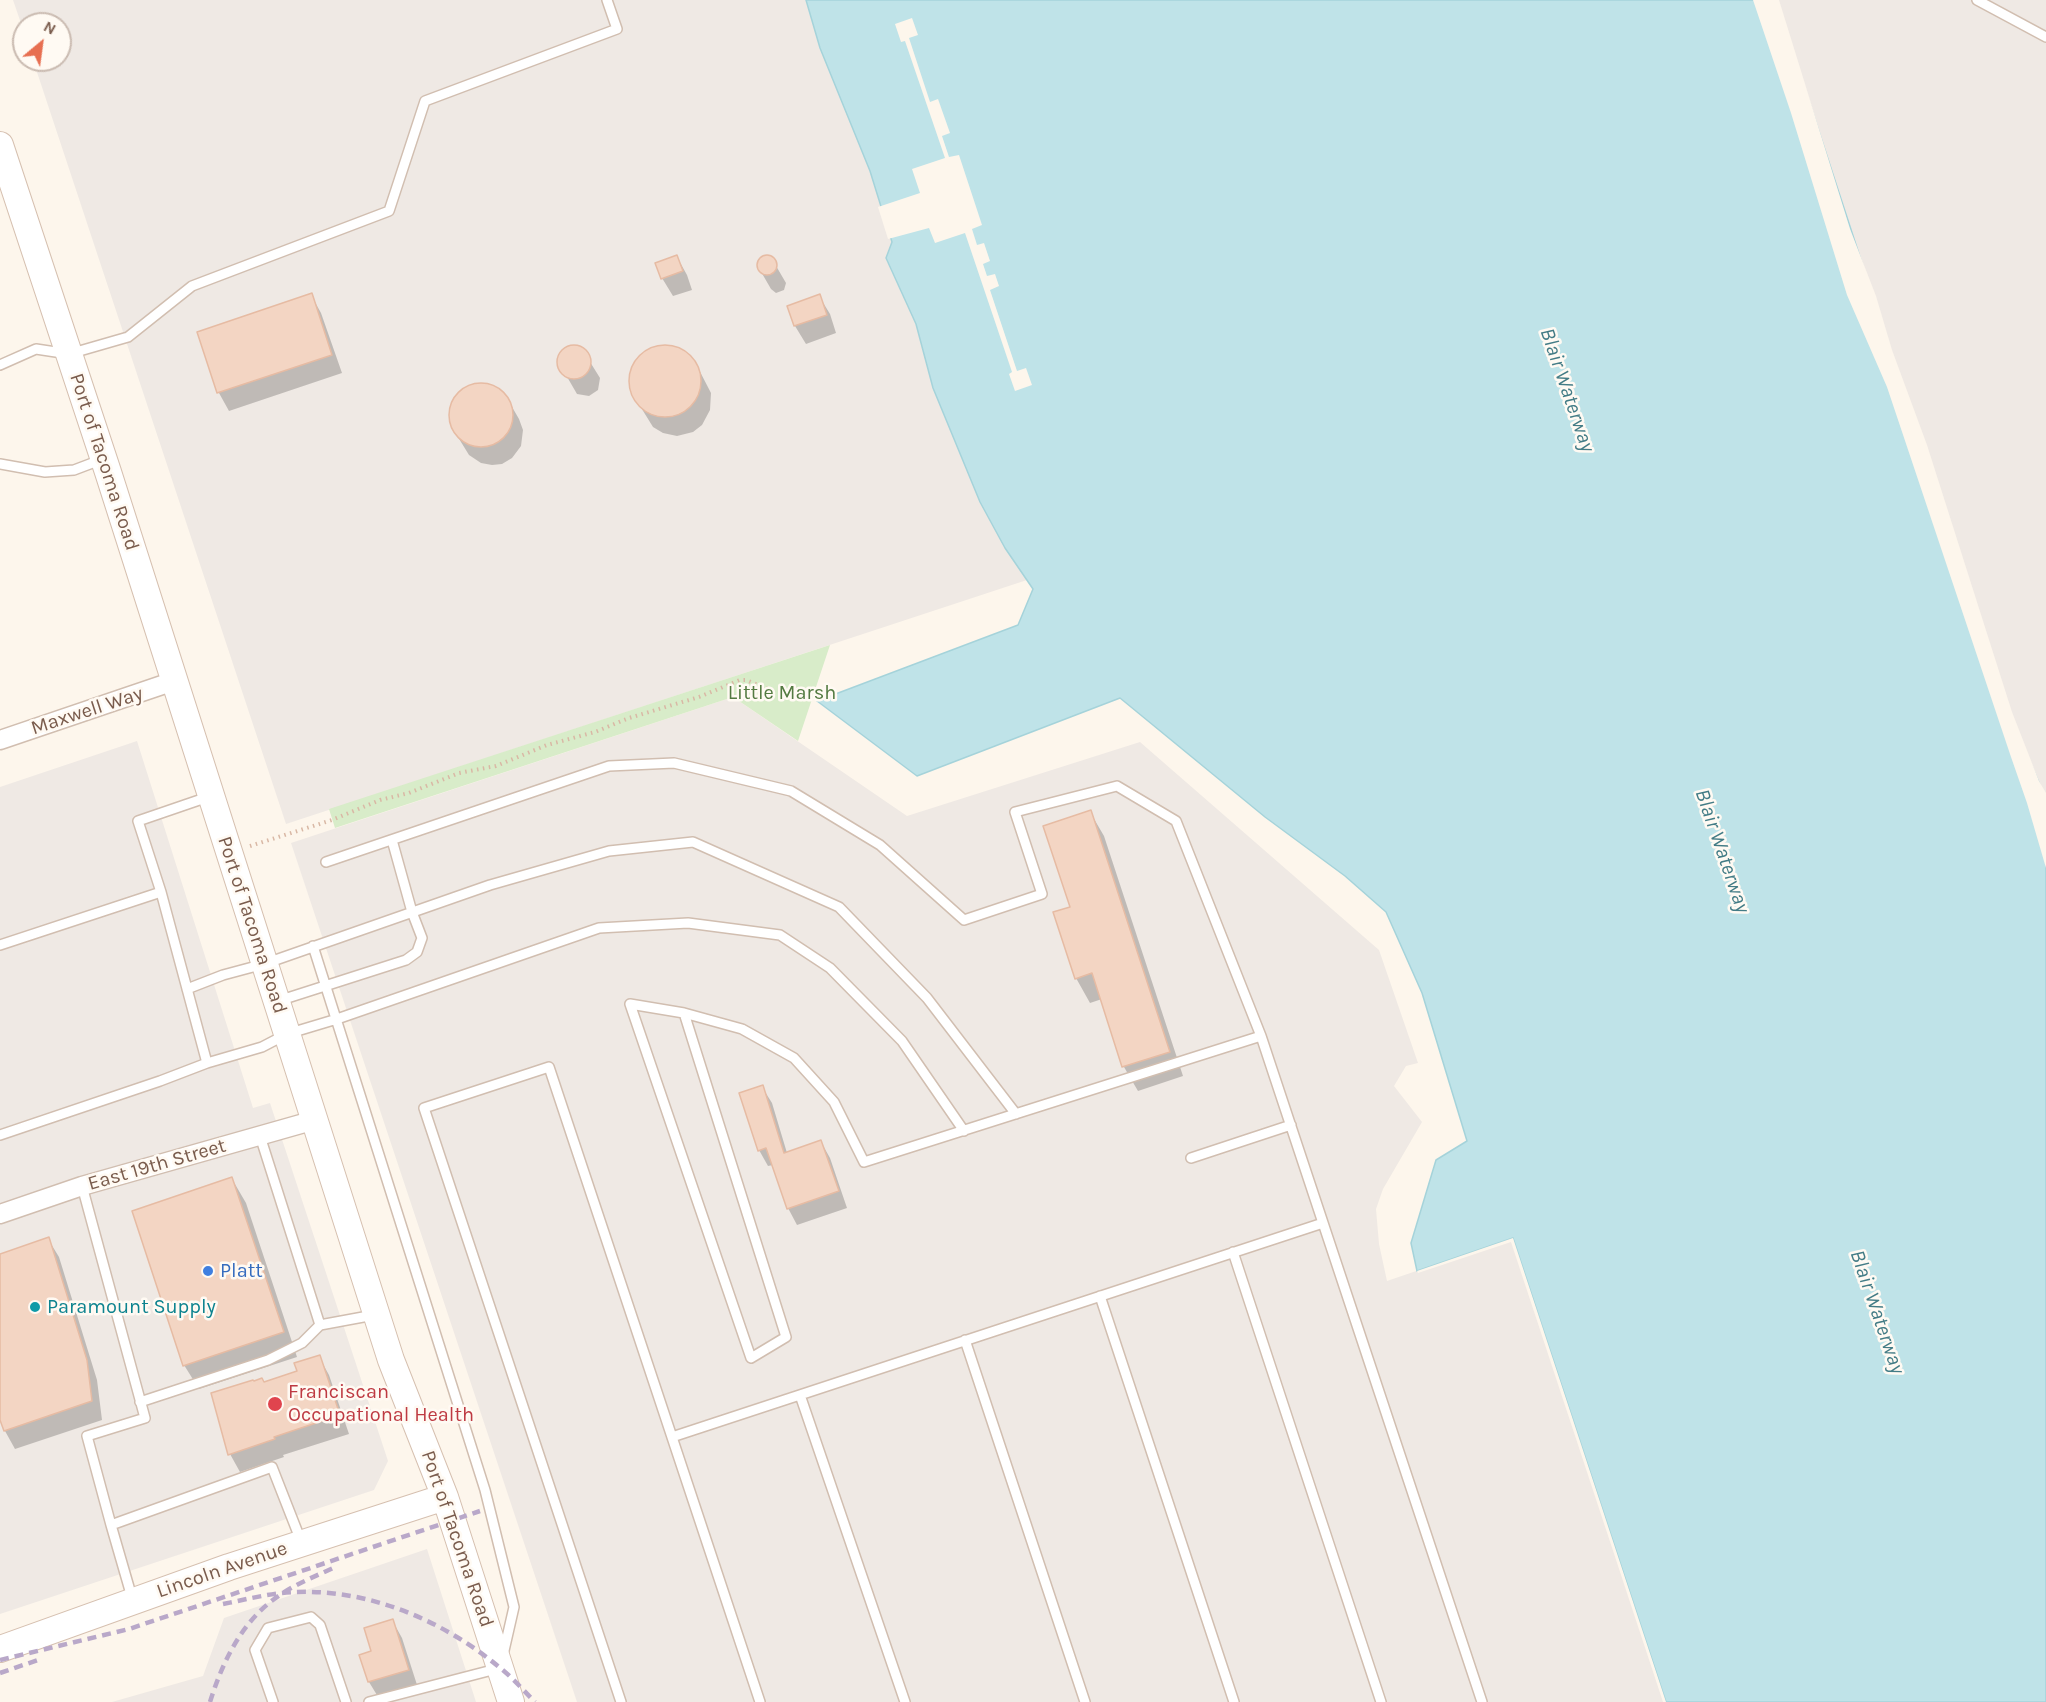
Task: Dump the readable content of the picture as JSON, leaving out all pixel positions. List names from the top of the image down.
{
  "streets": {
    "main road": ["Port of Tacoma Road", "Lincoln Avenue"],
    "street": ["Maxwell Way", "East 19th Street"]
  },
  "crossings": [
    ["Port of Tacoma Road", "Maxwell Way"],
    ["Port of Tacoma Road", "East 19th Street"],
    ["Port of Tacoma Road", "Lincoln Avenue"]
  ],
  "water": ["Blair Waterway"],
  "parks": ["Little Marsh"],
  "places": ["Platt", "Paramount Supply", "Franciscan Occupational Health"],
  "north": "top right"
}
